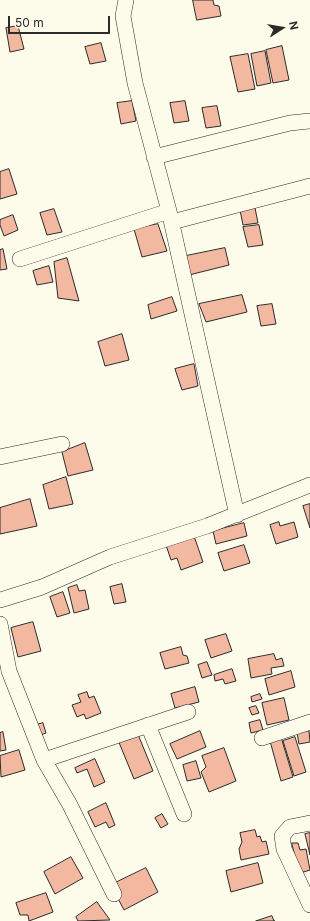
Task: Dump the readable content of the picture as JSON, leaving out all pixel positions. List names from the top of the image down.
{
  "scale_bar": "50 m",
  "north": "right"
}
